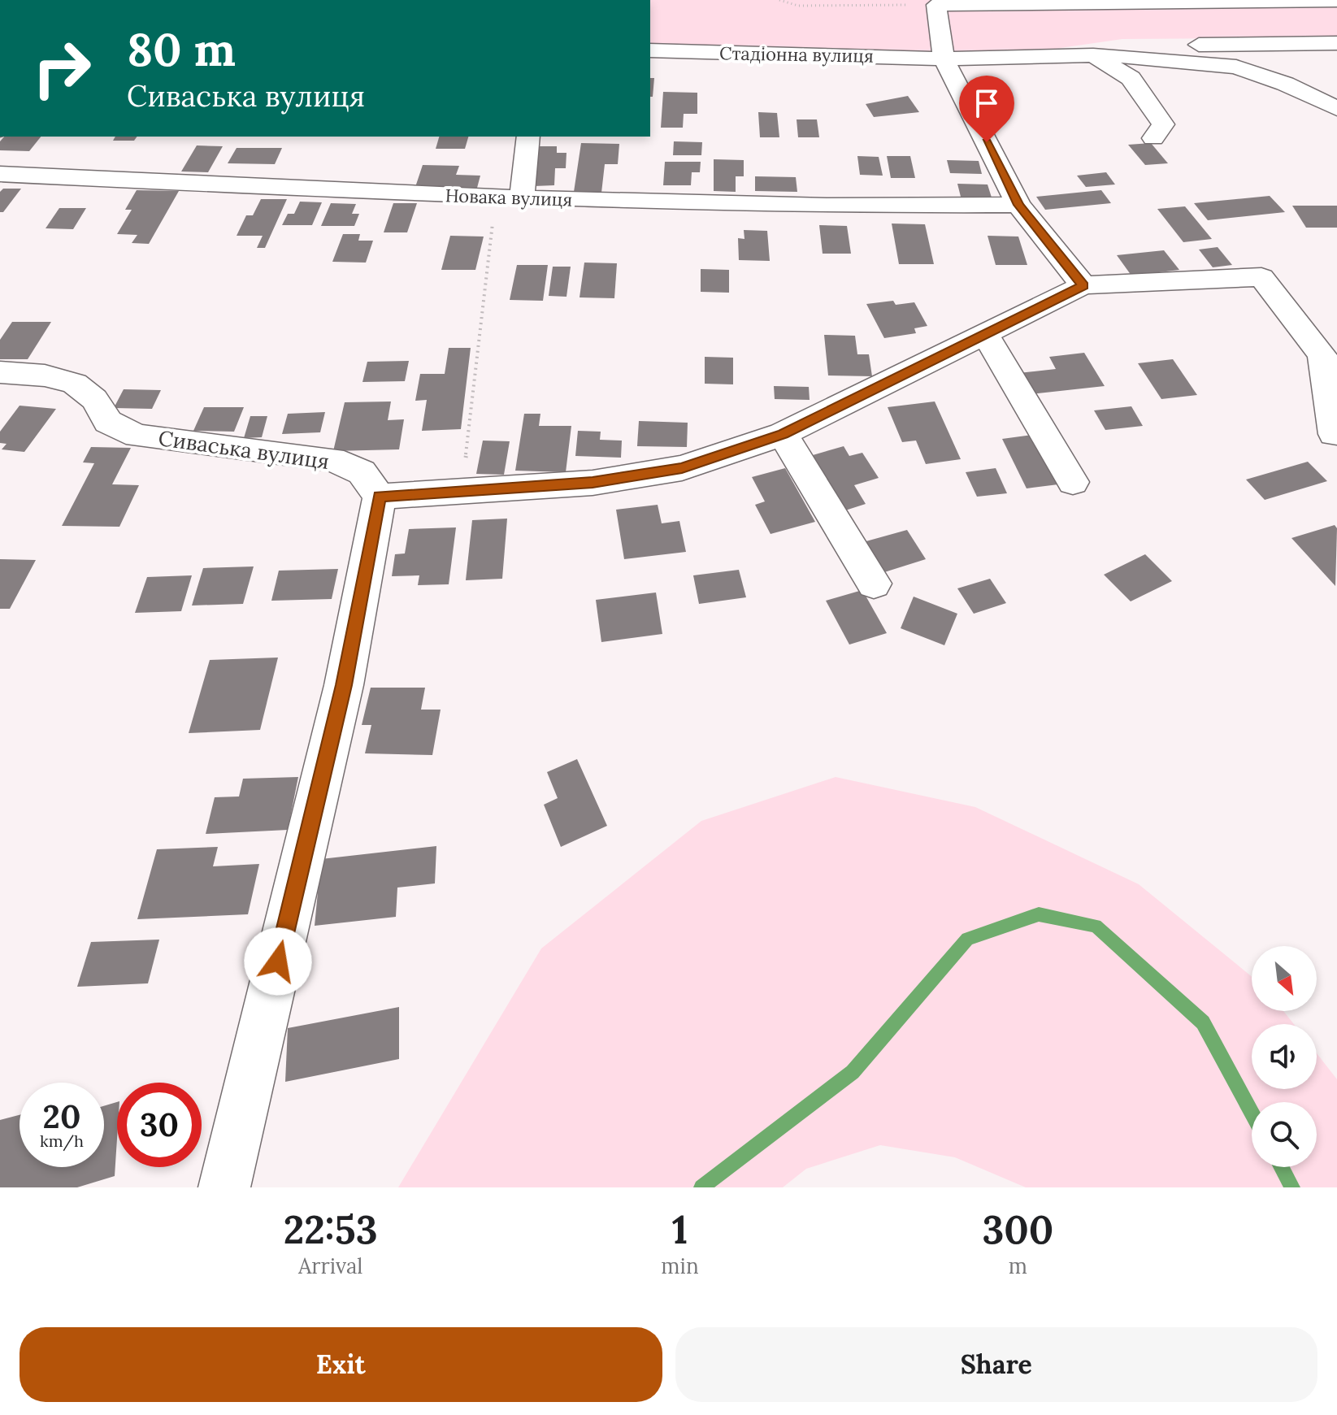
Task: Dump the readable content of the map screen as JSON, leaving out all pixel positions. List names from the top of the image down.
{
  "streets": {
    "street": ["Стадіонна вулиця", "Новака вулиця", "Сиваська вулиця"]
  },
  "north": "bottom right",
  "page": {
    "turn": ["80 m", "Сиваська вулиця"],
    "speed": "20 km/h",
    "limit": "30",
    "eta": [
      "22:53",
      "Arrival",
      "1",
      "min",
      "300",
      "m"
    ],
    "buttons": ["Exit", "Share"]
  }
}
